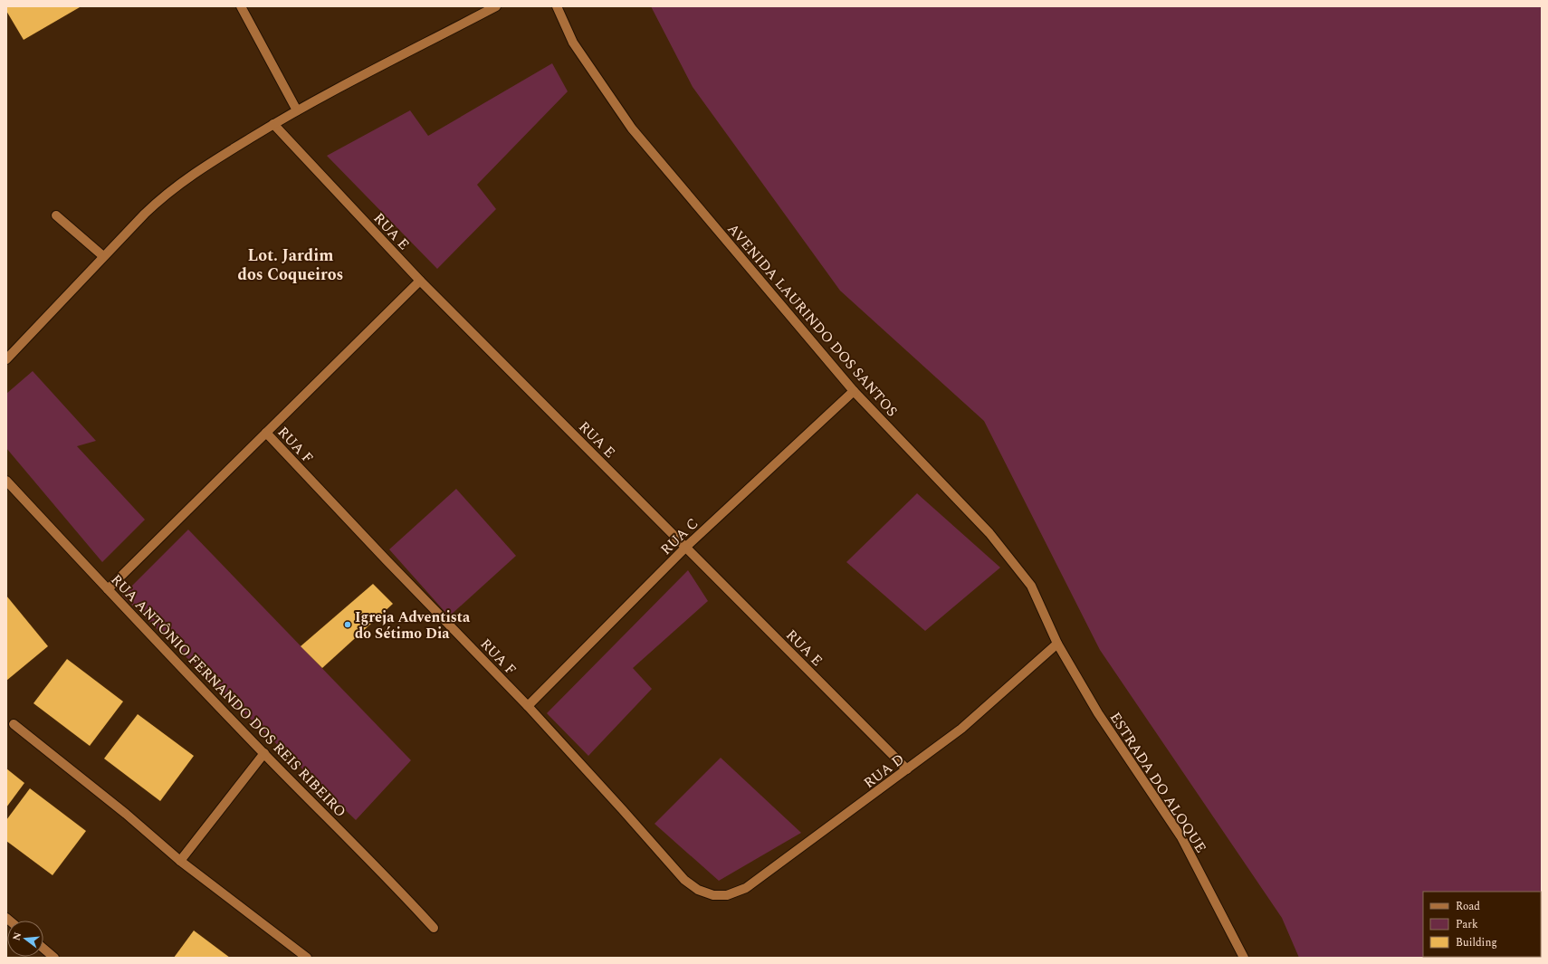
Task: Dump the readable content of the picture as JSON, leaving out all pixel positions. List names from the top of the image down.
{
  "streets": {
    "street": [
      "RUA E",
      "AVENIDA LAURINDO DOS SANTOS",
      "RUA F",
      "RUA C",
      "RUA ANTÔNIO FERNANDO DOS REIS RIBEIRO",
      "RUA D",
      "ESTRADA DO ALOQUE"
    ]
  },
  "crossings": [
    ["RUA E", "RUA C"],
    ["RUA E", "RUA D"],
    ["AVENIDA LAURINDO DOS SANTOS", "RUA C"],
    ["AVENIDA LAURINDO DOS SANTOS", "RUA D"],
    ["AVENIDA LAURINDO DOS SANTOS", "ESTRADA DO ALOQUE"],
    ["RUA F", "RUA C"],
    ["RUA F", "RUA D"],
    ["RUA D", "ESTRADA DO ALOQUE"]
  ],
  "districts": ["Lot. Jardim dos Coqueiros"],
  "places": ["Igreja Adventista do Sétimo Dia"],
  "legend": ["Road", "Park", "Building"],
  "north": "left"
}
